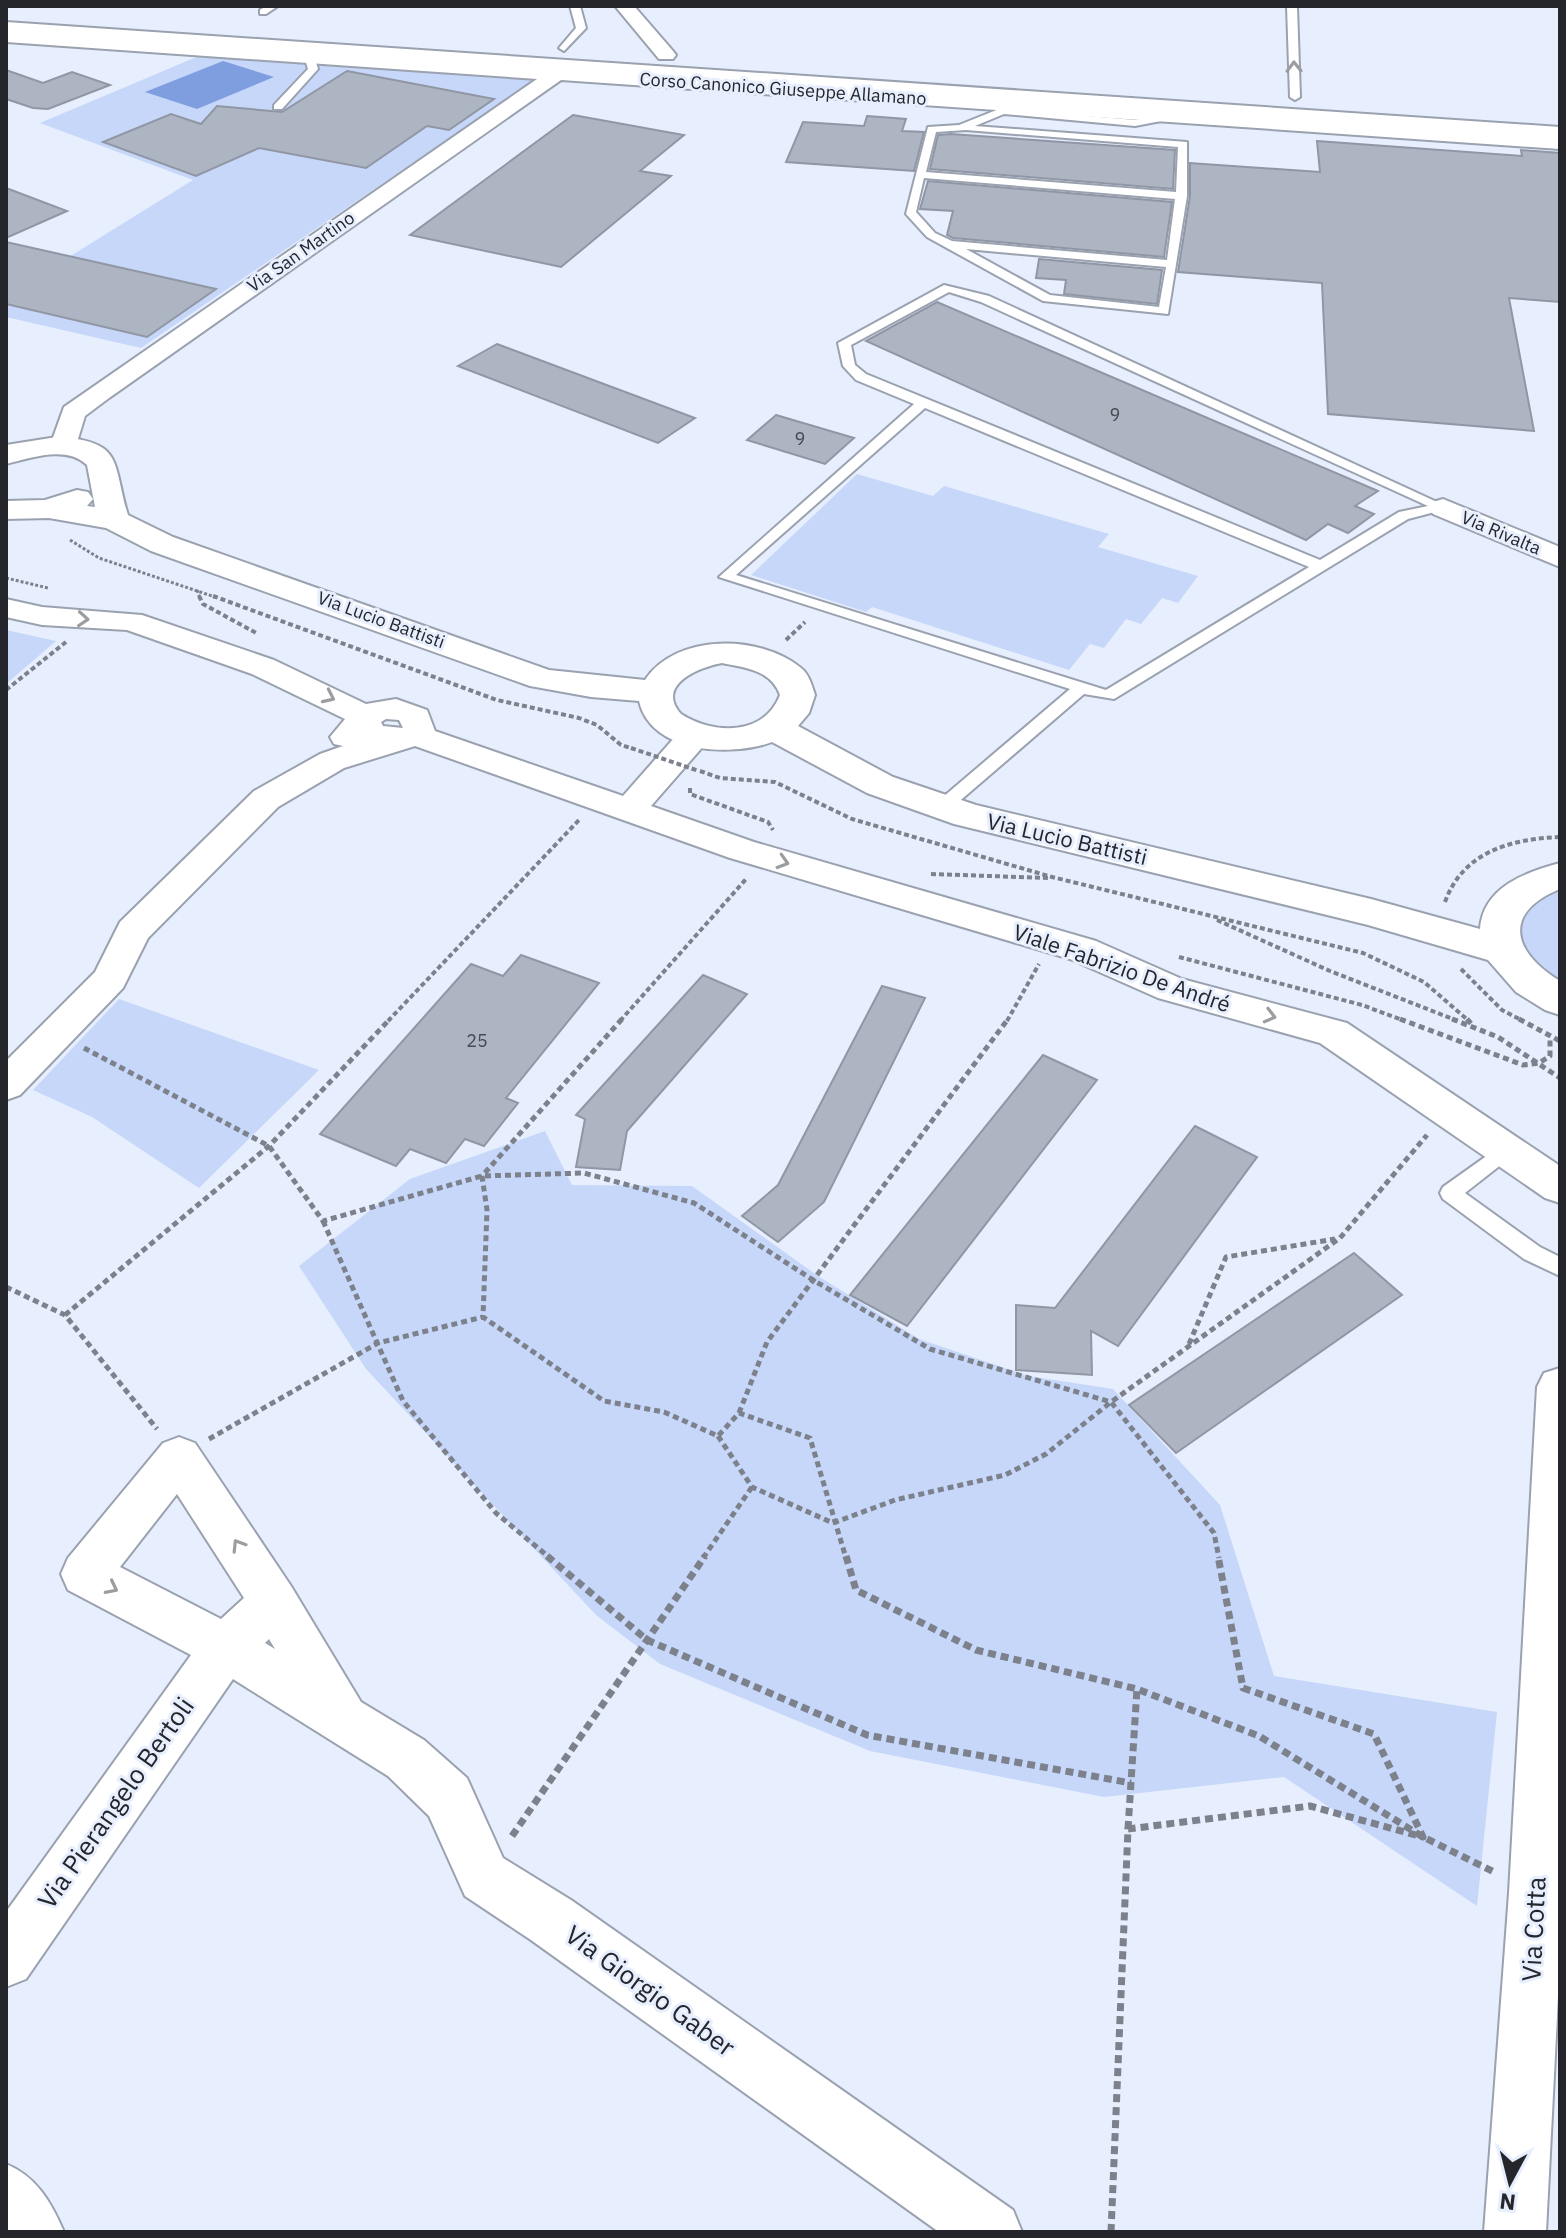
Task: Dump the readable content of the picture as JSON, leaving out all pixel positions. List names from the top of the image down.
{
  "streets": {
    "main road": ["Corso Canonico Giuseppe Allamano", "Via Lucio Battisti"],
    "street": [
      "Via San Martino",
      "Via Rivalta",
      "Viale Fabrizio De André",
      "Via Pierangelo Bertoli",
      "Via Cotta",
      "Via Giorgio Gaber"
    ]
  },
  "crossings": [
    ["Corso Canonico Giuseppe Allamano", "Via San Martino"]
  ],
  "one_way": ["Viale Fabrizio De André"],
  "house_numbers": ["9", "9", "25"],
  "north": "bottom"
}
